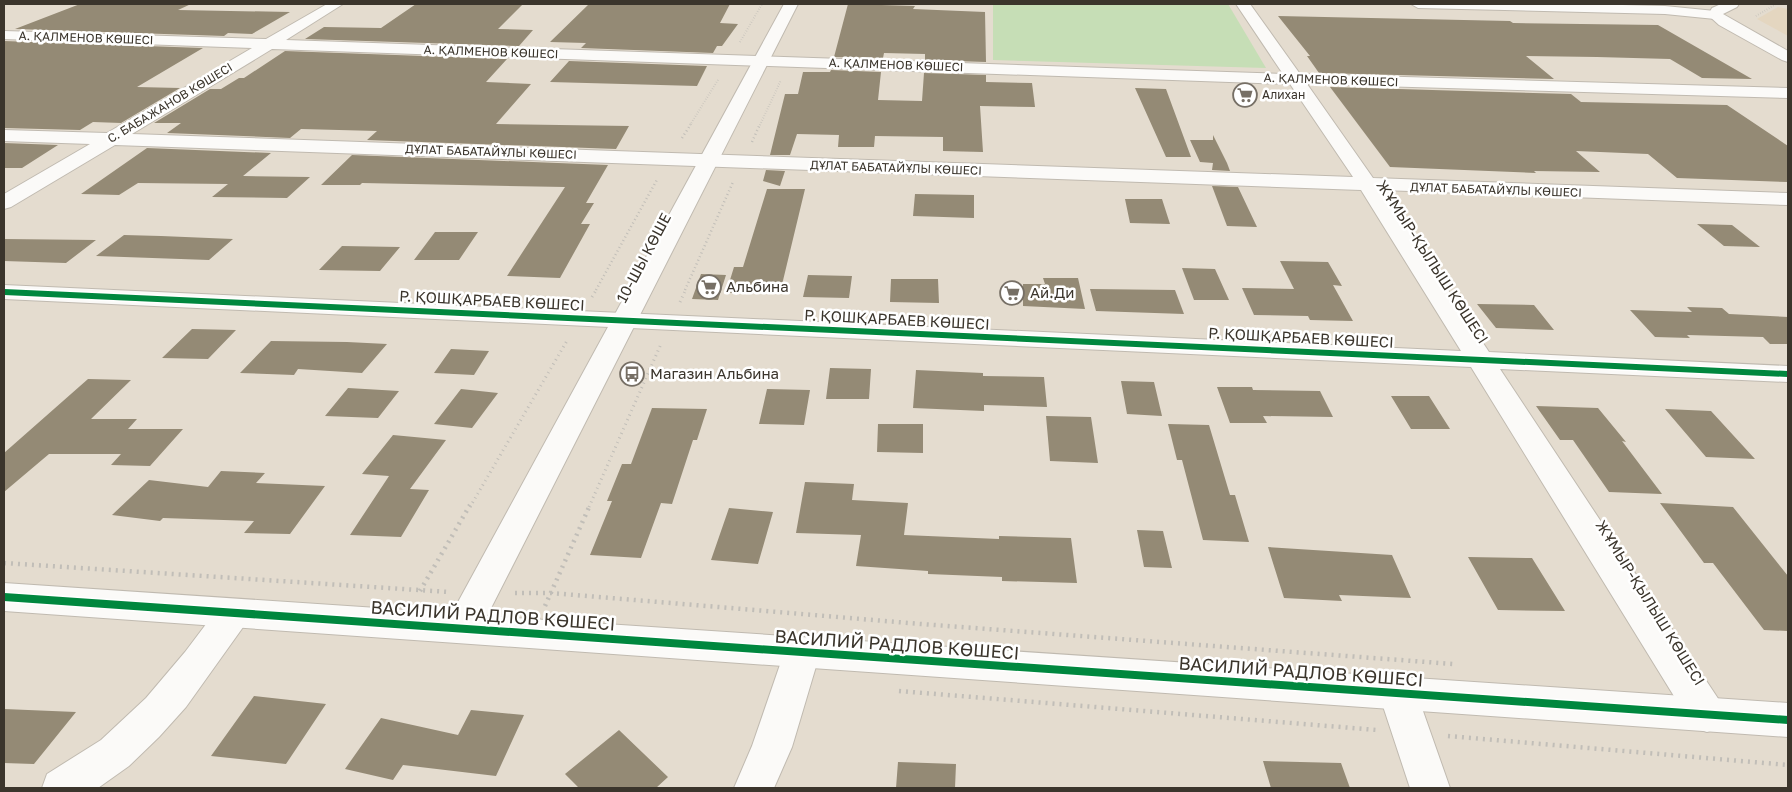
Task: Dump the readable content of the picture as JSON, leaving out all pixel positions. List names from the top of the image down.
{
  "streets": {
    "street": [
      "А. ҚАЛМЕНОВ КӨШЕСІ",
      "С. БАБАЖАНОВ КӨШЕСІ",
      "ДҰЛАТ БАБАТАЙҰЛЫ КӨШЕСІ",
      "10-ШЫ КӨШЕ",
      "ЖҰМЫР-ҚЫЛЫШ КӨШЕСІ",
      "Р. ҚОШҚАРБАЕВ КӨШЕСІ",
      "ВАСИЛИЙ РАДЛОВ КӨШЕСІ"
    ]
  },
  "crossings": [
    ["А. ҚАЛМЕНОВ КӨШЕСІ", "С. БАБАЖАНОВ КӨШЕСІ"],
    ["А. ҚАЛМЕНОВ КӨШЕСІ", "10-ШЫ КӨШЕ"],
    ["А. ҚАЛМЕНОВ КӨШЕСІ", "ЖҰМЫР-ҚЫЛЫШ КӨШЕСІ"],
    ["С. БАБАЖАНОВ КӨШЕСІ", "ДҰЛАТ БАБАТАЙҰЛЫ КӨШЕСІ"],
    ["ДҰЛАТ БАБАТАЙҰЛЫ КӨШЕСІ", "10-ШЫ КӨШЕ"],
    ["ДҰЛАТ БАБАТАЙҰЛЫ КӨШЕСІ", "ЖҰМЫР-ҚЫЛЫШ КӨШЕСІ"],
    ["10-ШЫ КӨШЕ", "Р. ҚОШҚАРБАЕВ КӨШЕСІ"],
    ["10-ШЫ КӨШЕ", "ВАСИЛИЙ РАДЛОВ КӨШЕСІ"],
    ["ЖҰМЫР-ҚЫЛЫШ КӨШЕСІ", "Р. ҚОШҚАРБАЕВ КӨШЕСІ"],
    ["ЖҰМЫР-ҚЫЛЫШ КӨШЕСІ", "ВАСИЛИЙ РАДЛОВ КӨШЕСІ"]
  ],
  "places": {
    "supermarket": ["Алихан", "Альбина", "Ай.Ди"],
    "bus stop": ["Магазин Альбина"]
  }
}
